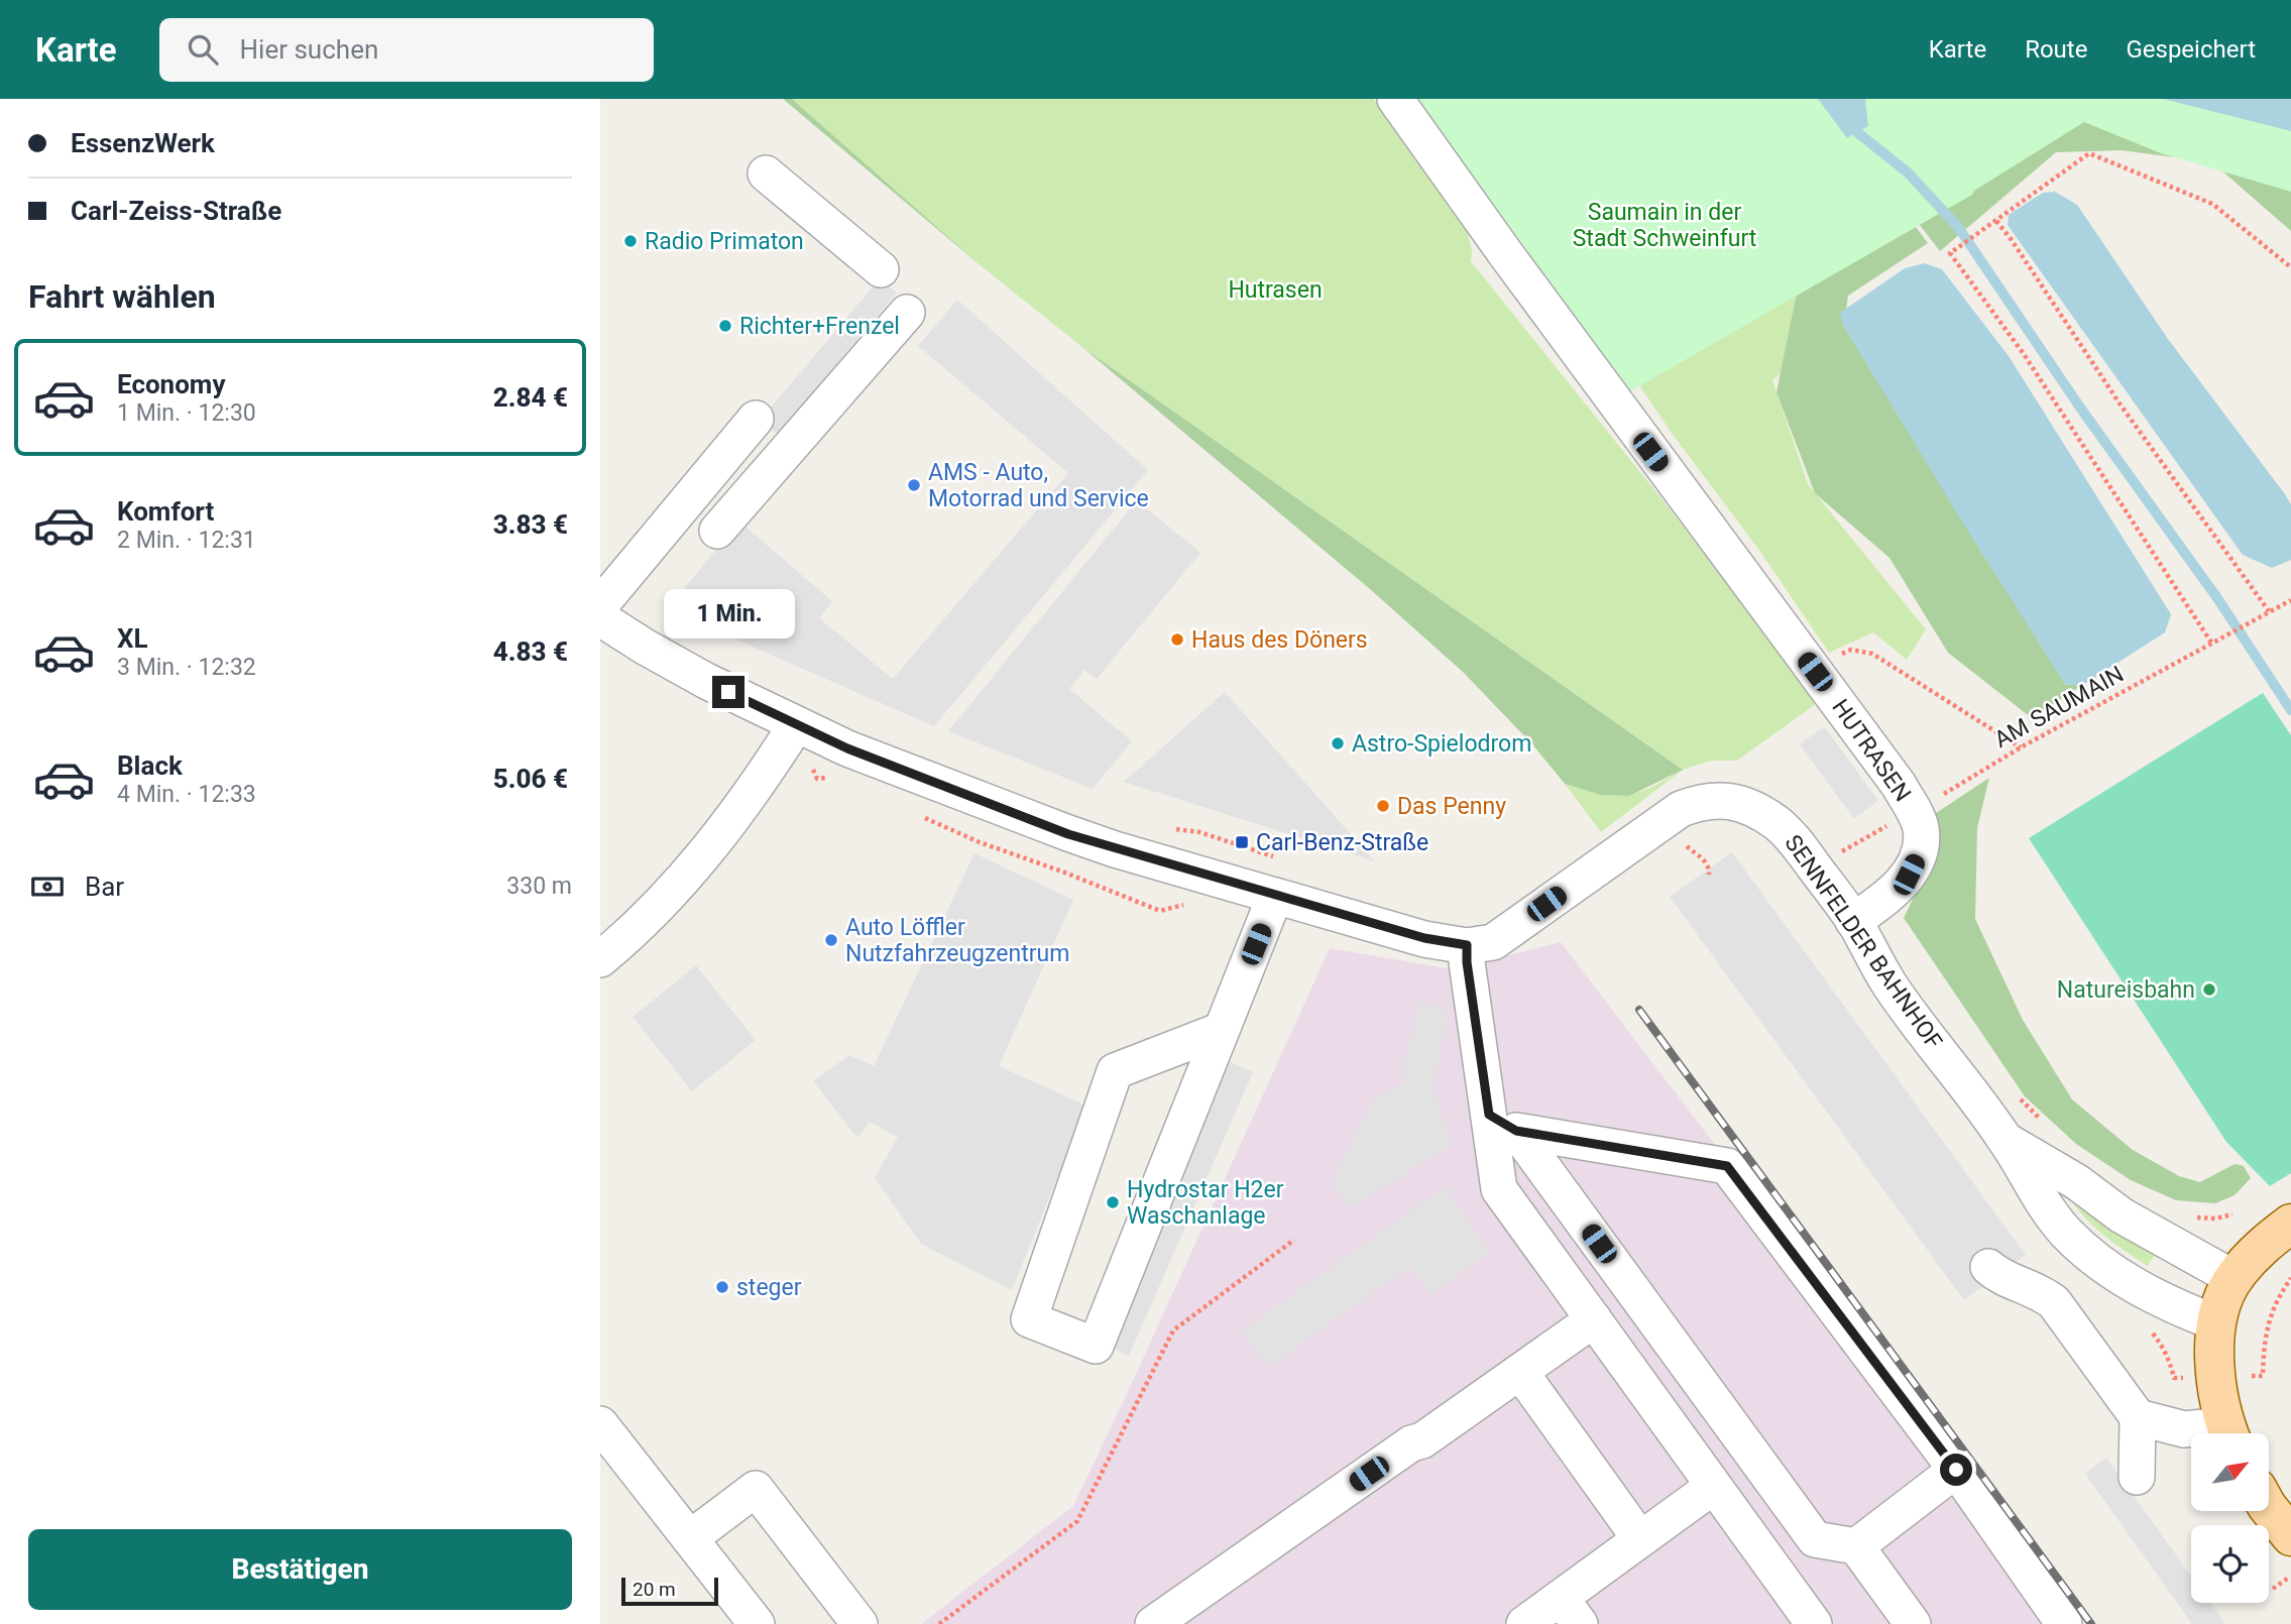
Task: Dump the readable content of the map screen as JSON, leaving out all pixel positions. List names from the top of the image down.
{
  "streets": {
    "street": ["HUTRASEN", "SENNFELDER BAHNHOF"],
    "path": ["AM SAUMAIN"]
  },
  "crossings": [
    ["AM SAUMAIN", "HUTRASEN"],
    ["HUTRASEN", "SENNFELDER BAHNHOF"]
  ],
  "parks": ["Saumain in der Stadt Schweinfurt", "Hutrasen"],
  "places": {
    "other": [
      "Radio Primaton",
      "Richter+Frenzel",
      "AMS - Auto, Motorrad und Service",
      "Haus des Döners",
      "Astro-Spielodrom",
      "Das Penny",
      "Auto Löffler Nutzfahrzeugzentrum",
      "Natureisbahn",
      "Hydrostar H2er Waschanlage",
      "steger"
    ],
    "transit": ["Carl-Benz-Straße"]
  },
  "scale_bar": "20 m",
  "north": "top right",
  "page": {
    "header": "Karte",
    "search": "Hier suchen",
    "nav": ["Karte", "Route", "Gespeichert"],
    "banner": ["EssenzWerk", "Carl-Zeiss-Straße"],
    "heading": "Fahrt wählen",
    "list": [
      {
        "name": "Economy",
        "note": "1 Min. · 12:30",
        "value": "2.84 €"
      },
      {
        "name": "Komfort",
        "note": "2 Min. · 12:31",
        "value": "3.83 €"
      },
      {
        "name": "XL",
        "note": "3 Min. · 12:32",
        "value": "4.83 €"
      },
      {
        "name": "Black",
        "note": "4 Min. · 12:33",
        "value": "5.06 €"
      }
    ],
    "bubble": "1 Min.",
    "pay": ["Bar", "330 m"],
    "buttons": "Bestätigen",
    "scale": "20 m"
  }
}
